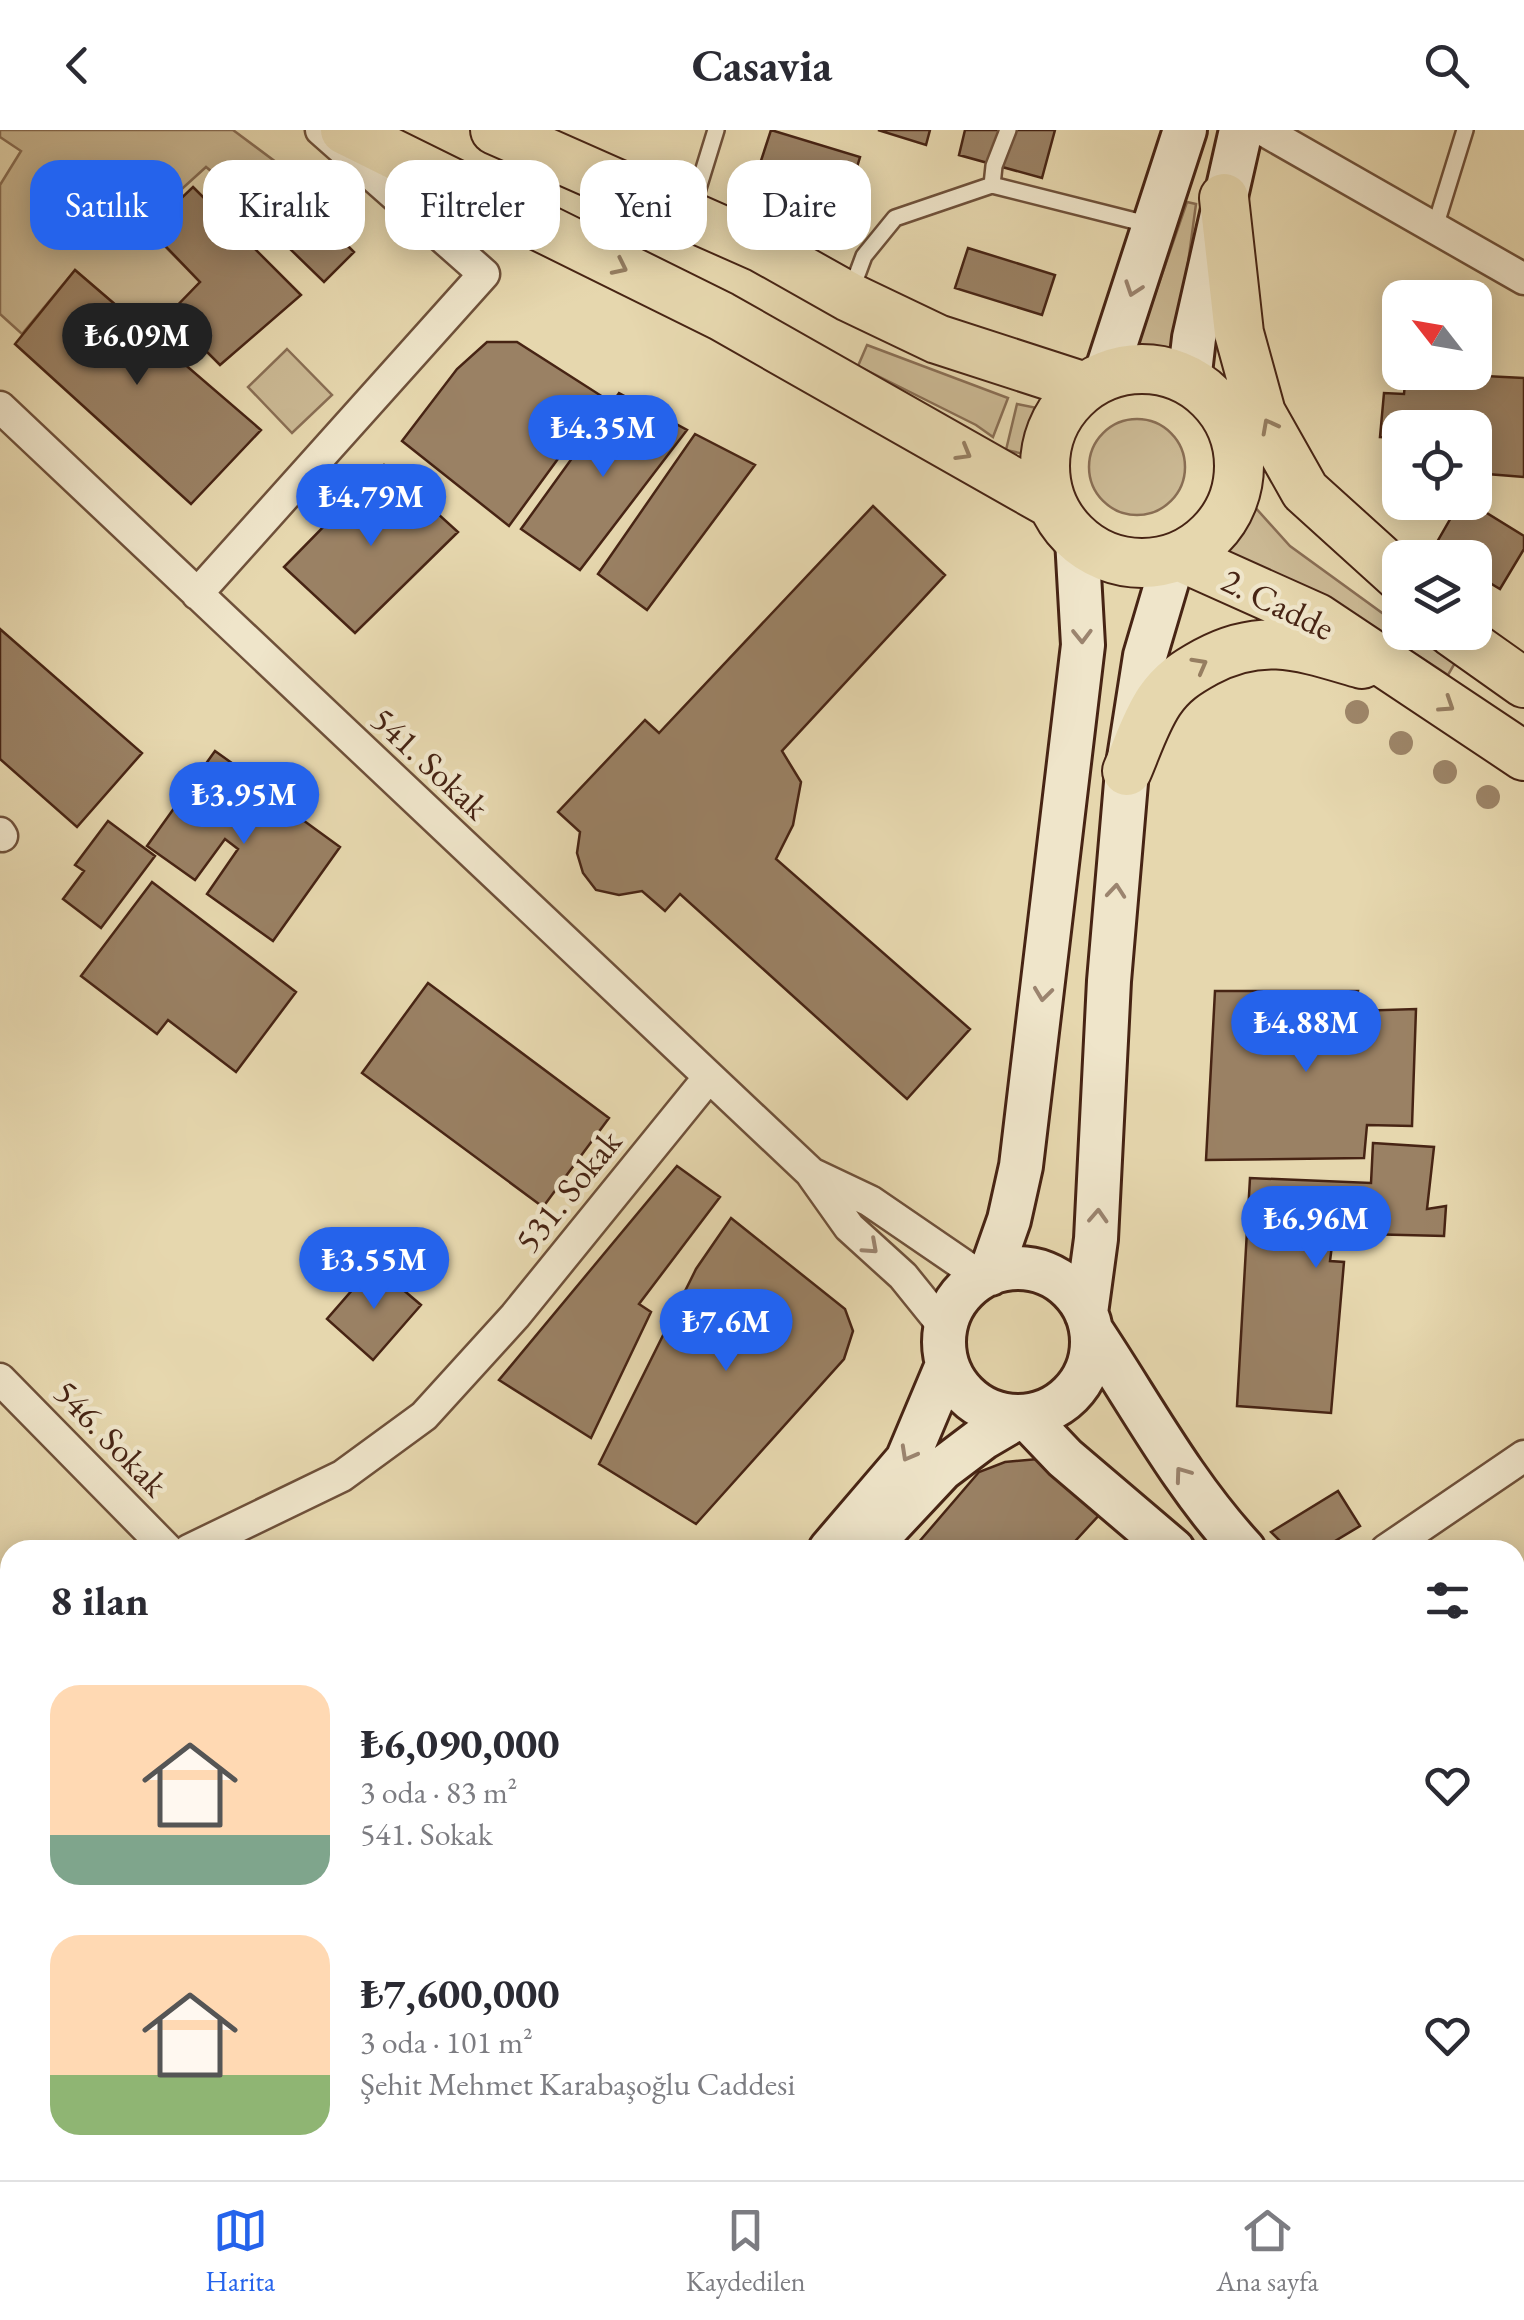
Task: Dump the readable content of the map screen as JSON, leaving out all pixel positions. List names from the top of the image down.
{
  "streets": {
    "main road": ["2. Cadde"],
    "street": ["541. Sokak", "531. Sokak", "546. Sokak"]
  },
  "crossings": [
    ["541. Sokak", "531. Sokak"]
  ],
  "north": "top left",
  "page": {
    "header": "Casavia",
    "chip": [
      "Satılık",
      "Kiralık",
      "Filtreler",
      "Yeni",
      "Daire"
    ],
    "price": [
      "₺6.09M",
      "₺4.35M",
      "₺4.79M",
      "₺3.95M",
      "₺4.88M",
      "₺6.96M",
      "₺3.55M",
      "₺7.6M"
    ],
    "heading": "8 ilan",
    "list": [
      {
        "name": "₺6,090,000",
        "note": "3 oda · 83 m² · 541. Sokak"
      },
      {
        "name": "₺7,600,000",
        "note": "3 oda · 101 m² · Şehit Mehmet Karabaşoğlu Caddesi"
      }
    ],
    "tabs": ["Harita", "Kaydedilen", "Ana sayfa"]
  }
}
